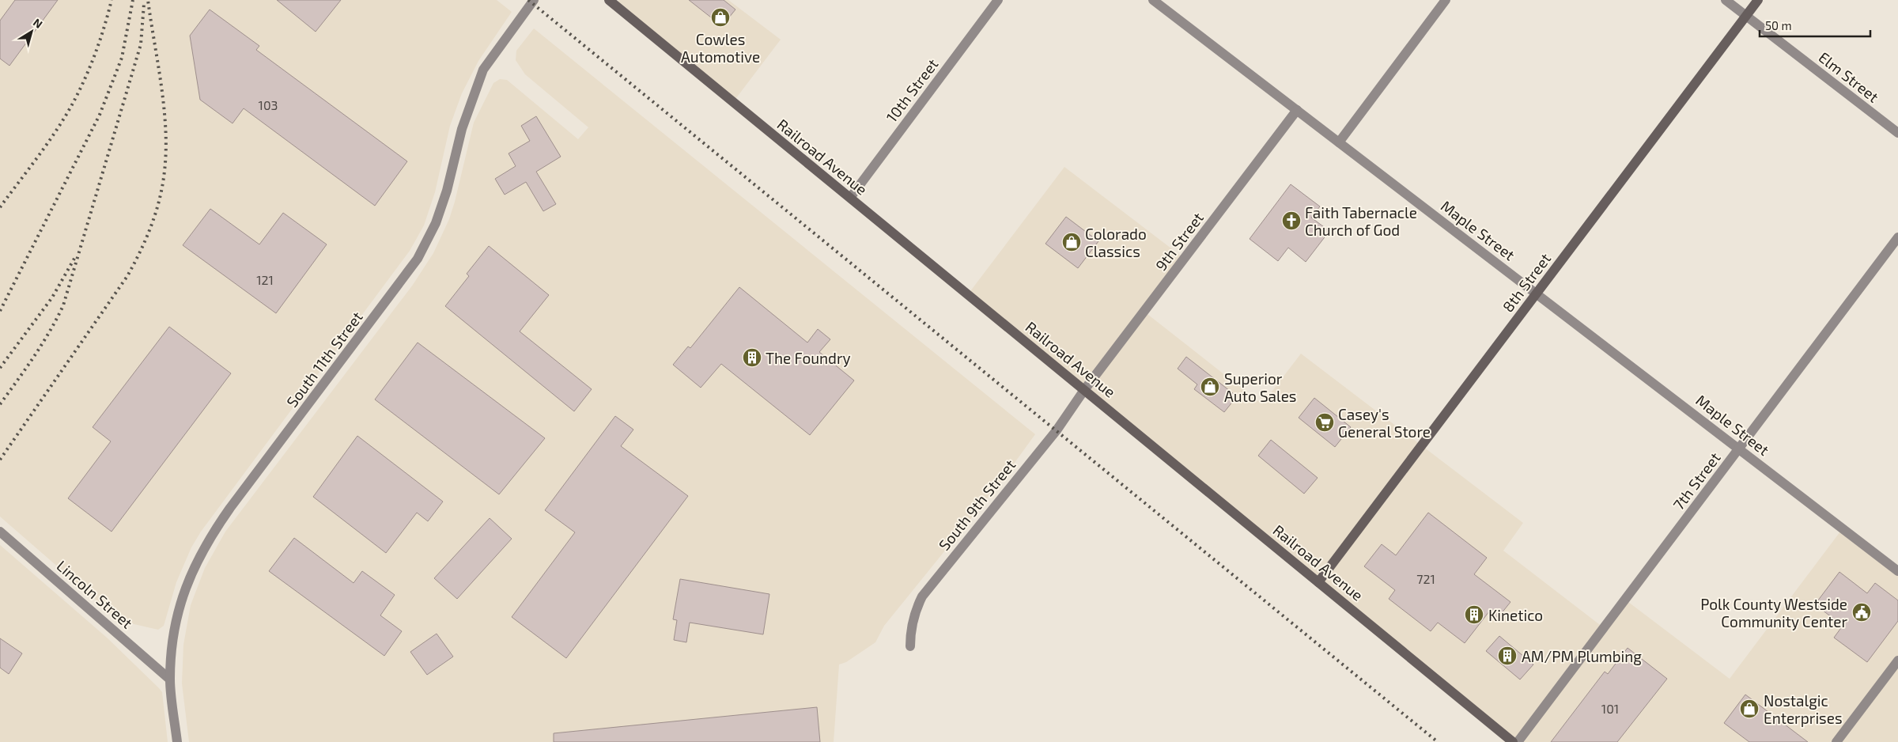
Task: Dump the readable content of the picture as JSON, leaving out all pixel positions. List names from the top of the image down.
{
  "streets": {
    "main road": ["Railroad Avenue", "8th Street"],
    "street": [
      "Elm Street",
      "10th Street",
      "Maple Street",
      "9th Street",
      "South 11th Street",
      "7th Street",
      "South 9th Street",
      "Lincoln Street"
    ]
  },
  "crossings": [
    ["Elm Street", "8th Street"],
    ["10th Street", "Railroad Avenue"],
    ["Railroad Avenue", "9th Street"],
    ["Railroad Avenue", "8th Street"],
    ["Railroad Avenue", "South 9th Street"],
    ["Maple Street", "9th Street"],
    ["Maple Street", "8th Street"],
    ["Maple Street", "7th Street"],
    ["9th Street", "South 9th Street"],
    ["South 11th Street", "Lincoln Street"]
  ],
  "places": {
    "shop": [
      "Cowles Automotive",
      "Colorado Classics",
      "Superior Auto Sales",
      "Nostalgic Enterprises"
    ],
    "church": ["Faith Tabernacle Church of God"],
    "building": ["The Foundry", "Kinetico", "AM/PM Plumbing"],
    "supermarket": ["Casey's General Store"],
    "public building": ["Polk County Westside Community Center"]
  },
  "house_numbers": [
    "103",
    "121",
    "721",
    "101"
  ],
  "scale_bar": "50 m",
  "north": "top right"
}
